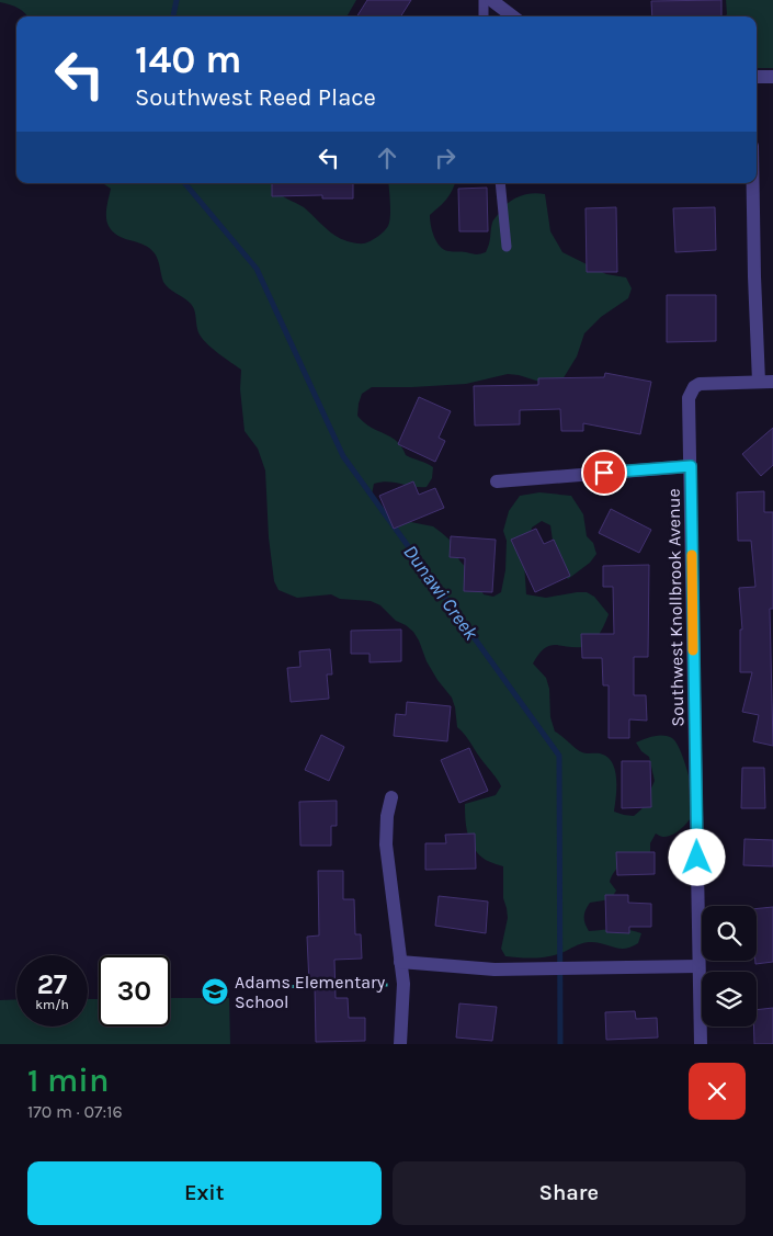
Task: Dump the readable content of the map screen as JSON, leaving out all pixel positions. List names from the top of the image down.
{
  "streets": {
    "street": ["Southwest Knollbrook Avenue"]
  },
  "water": ["Dunawi Creek"],
  "places": {
    "school or university": ["Adams Elementary School"]
  },
  "page": {
    "turn": ["140 m", "Southwest Reed Place"],
    "speed": "27 km/h",
    "limit": "30",
    "heading": ["1 min", "170 m · 07:16"],
    "buttons": ["Exit", "Share"]
  }
}
